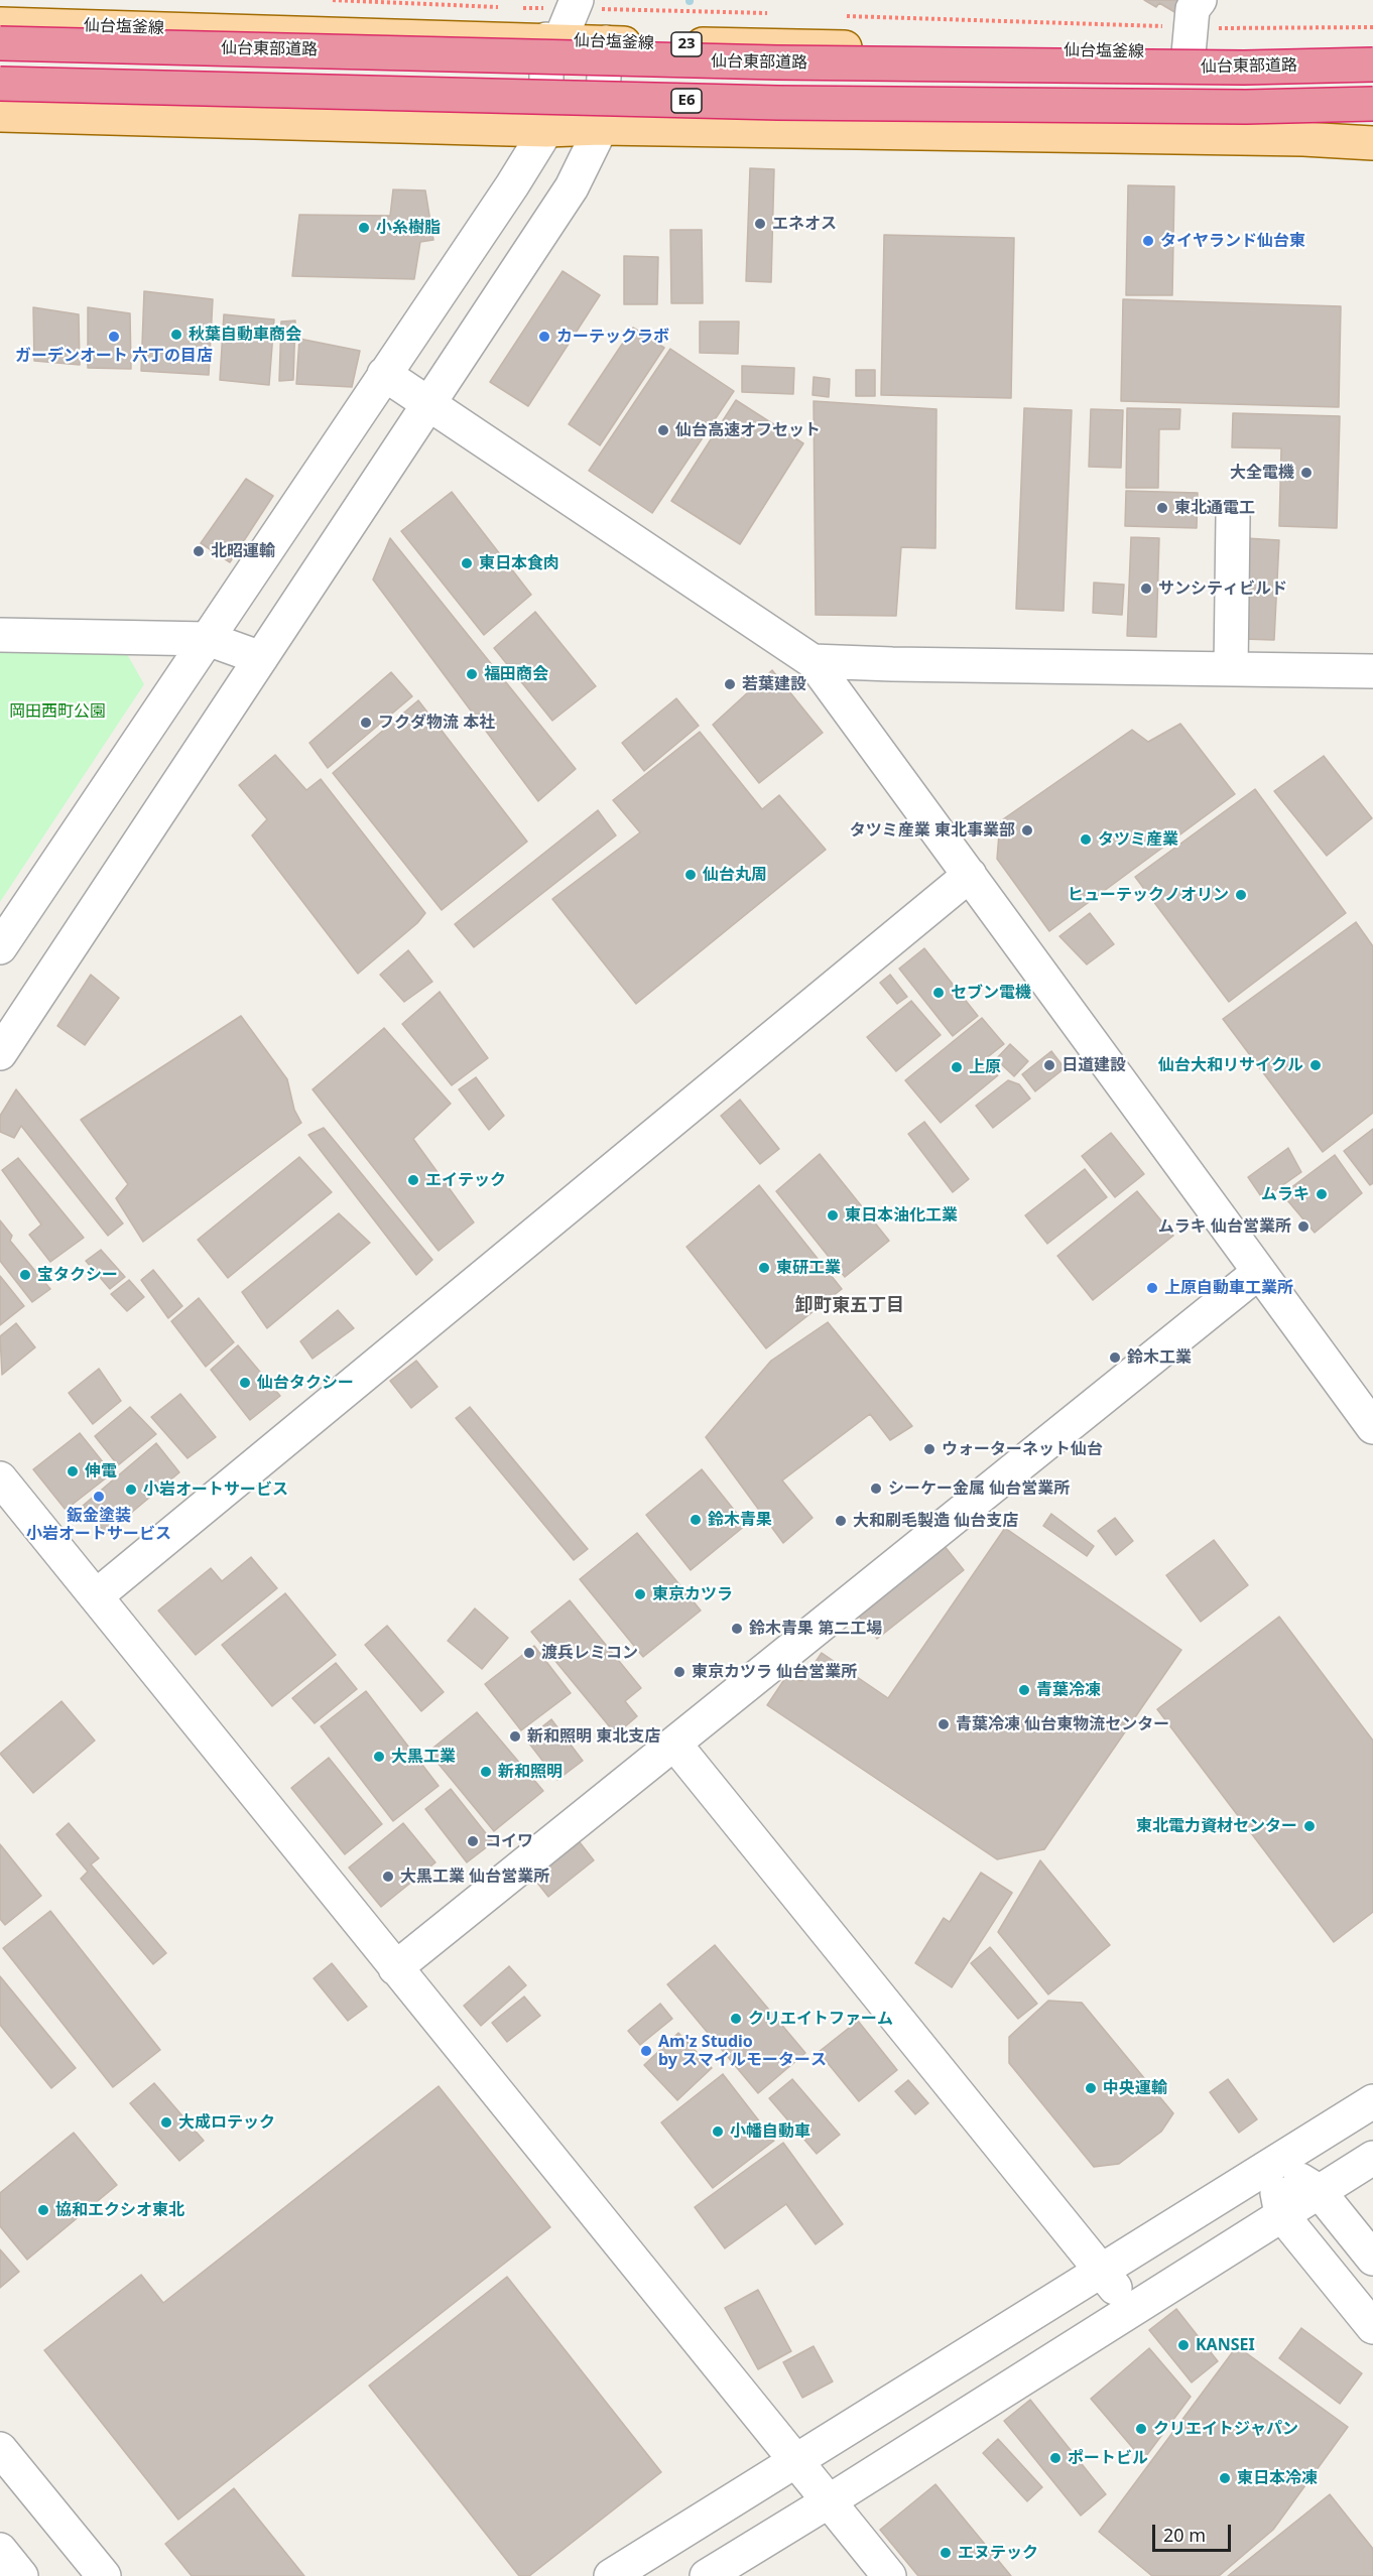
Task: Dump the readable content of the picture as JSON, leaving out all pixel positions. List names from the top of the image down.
{
  "streets": {
    "highway": ["仙台東部道路", "E6"],
    "main road": ["仙台塩釜線", "23"]
  },
  "crossings": [
    ["仙台塩釜線", "仙台東部道路"]
  ],
  "districts": ["卸町東五丁目"],
  "parks": ["岡田西町公園"],
  "places": [
    "エネオス",
    "小糸樹脂",
    "タイヤランド仙台東",
    "秋葉自動車商会",
    "ガーデンオート 六丁の目店",
    "カーテックラボ",
    "仙台高速オフセット",
    "大全電機",
    "東北通電工",
    "北昭運輸",
    "東日本食肉",
    "サンシティビルド",
    "福田商会",
    "若葉建設",
    "フクダ物流 本社",
    "タツミ産業 東北事業部",
    "タツミ産業",
    "仙台丸周",
    "ヒューテックノオリン",
    "セブン電機",
    "日道建設",
    "仙台大和リサイクル",
    "上原",
    "エイテック",
    "ムラキ",
    "東日本油化工業",
    "ムラキ 仙台営業所",
    "東研工業",
    "宝タクシー",
    "上原自動車工業所",
    "鈴木工業",
    "仙台タクシー",
    "ウォーターネット仙台",
    "伸電",
    "シーケー金属 仙台営業所",
    "小岩オートサービス",
    "鈑金塗装 小岩オートサービス",
    "鈴木青果",
    "大和刷毛製造 仙台支店",
    "東京カツラ",
    "鈴木青果 第二工場",
    "渡兵レミコン",
    "東京カツラ 仙台営業所",
    "青葉冷凍",
    "青葉冷凍 仙台東物流センター",
    "新和照明 東北支店",
    "大黒工業",
    "新和照明",
    "東北電力資材センター",
    "コイワ",
    "大黒工業 仙台営業所",
    "クリエイトファーム",
    "Am'z Studio by スマイルモータース",
    "中央運輸",
    "大成ロテック",
    "小幡自動車",
    "協和エクシオ東北",
    "KANSEI",
    "クリエイトジャパン",
    "ポートビル",
    "東日本冷凍",
    "エヌテック"
  ],
  "scale_bar": "20 m"
}
